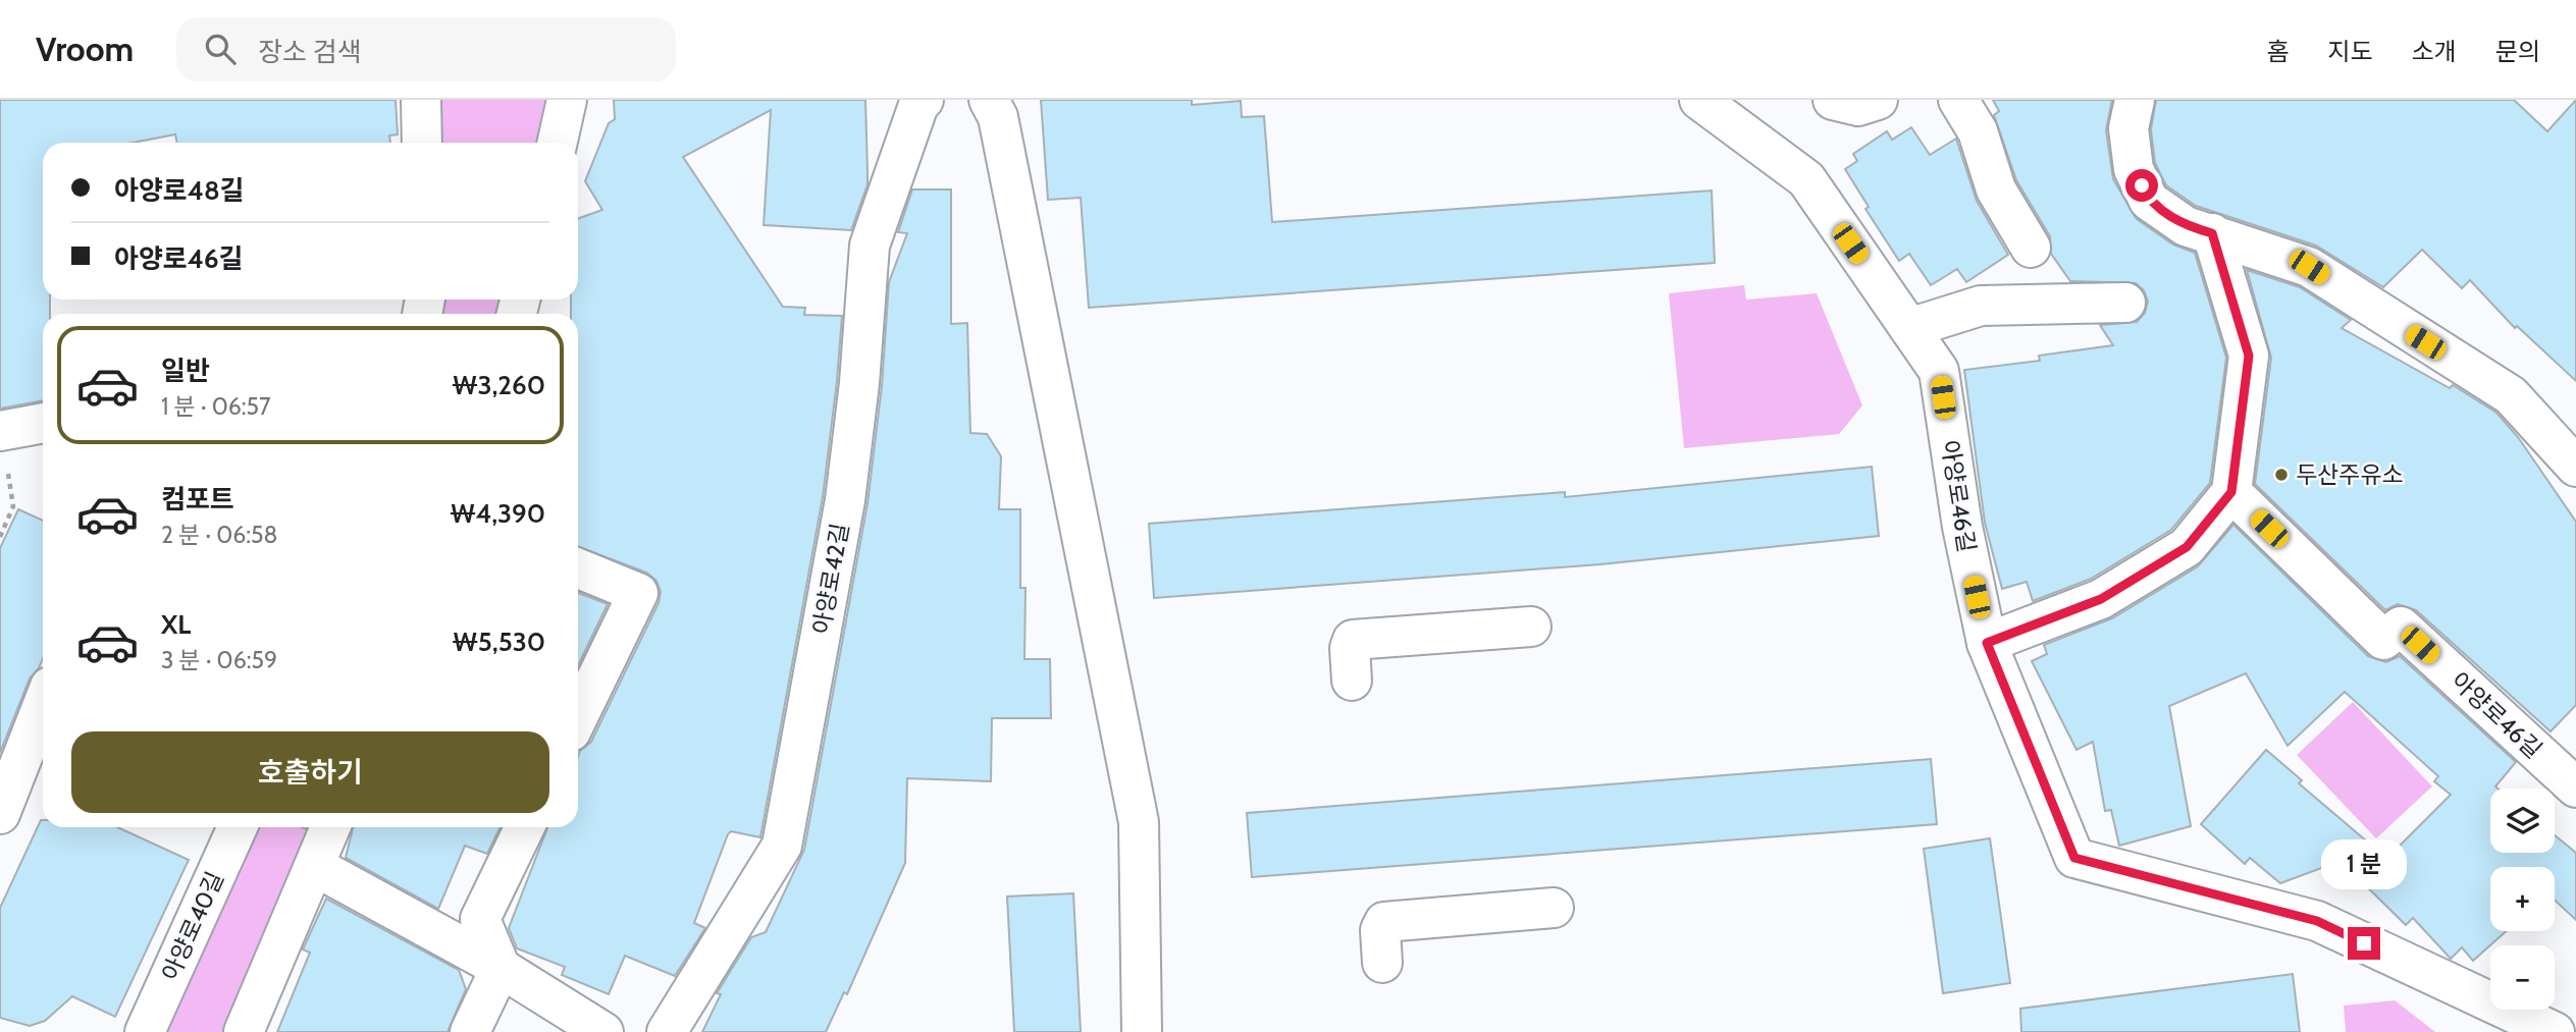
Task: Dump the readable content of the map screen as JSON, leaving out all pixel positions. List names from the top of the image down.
{
  "streets": {
    "street": ["아양로46길", "아양로42길", "아양로40길"]
  },
  "places": ["두산주유소"],
  "page": {
    "header": "Vroom",
    "search": "장소 검색",
    "nav": [
      "홈",
      "지도",
      "소개",
      "문의"
    ],
    "banner": ["아양로48길", "아양로46길"],
    "list": [
      {
        "name": "일반",
        "note": "1 분 · 06:57",
        "value": "₩3,260"
      },
      {
        "name": "컴포트",
        "note": "2 분 · 06:58",
        "value": "₩4,390"
      },
      {
        "name": "XL",
        "note": "3 분 · 06:59",
        "value": "₩5,530"
      }
    ],
    "buttons": "호출하기",
    "map_buttons": ["+", "−"],
    "bubble": "1 분"
  }
}
